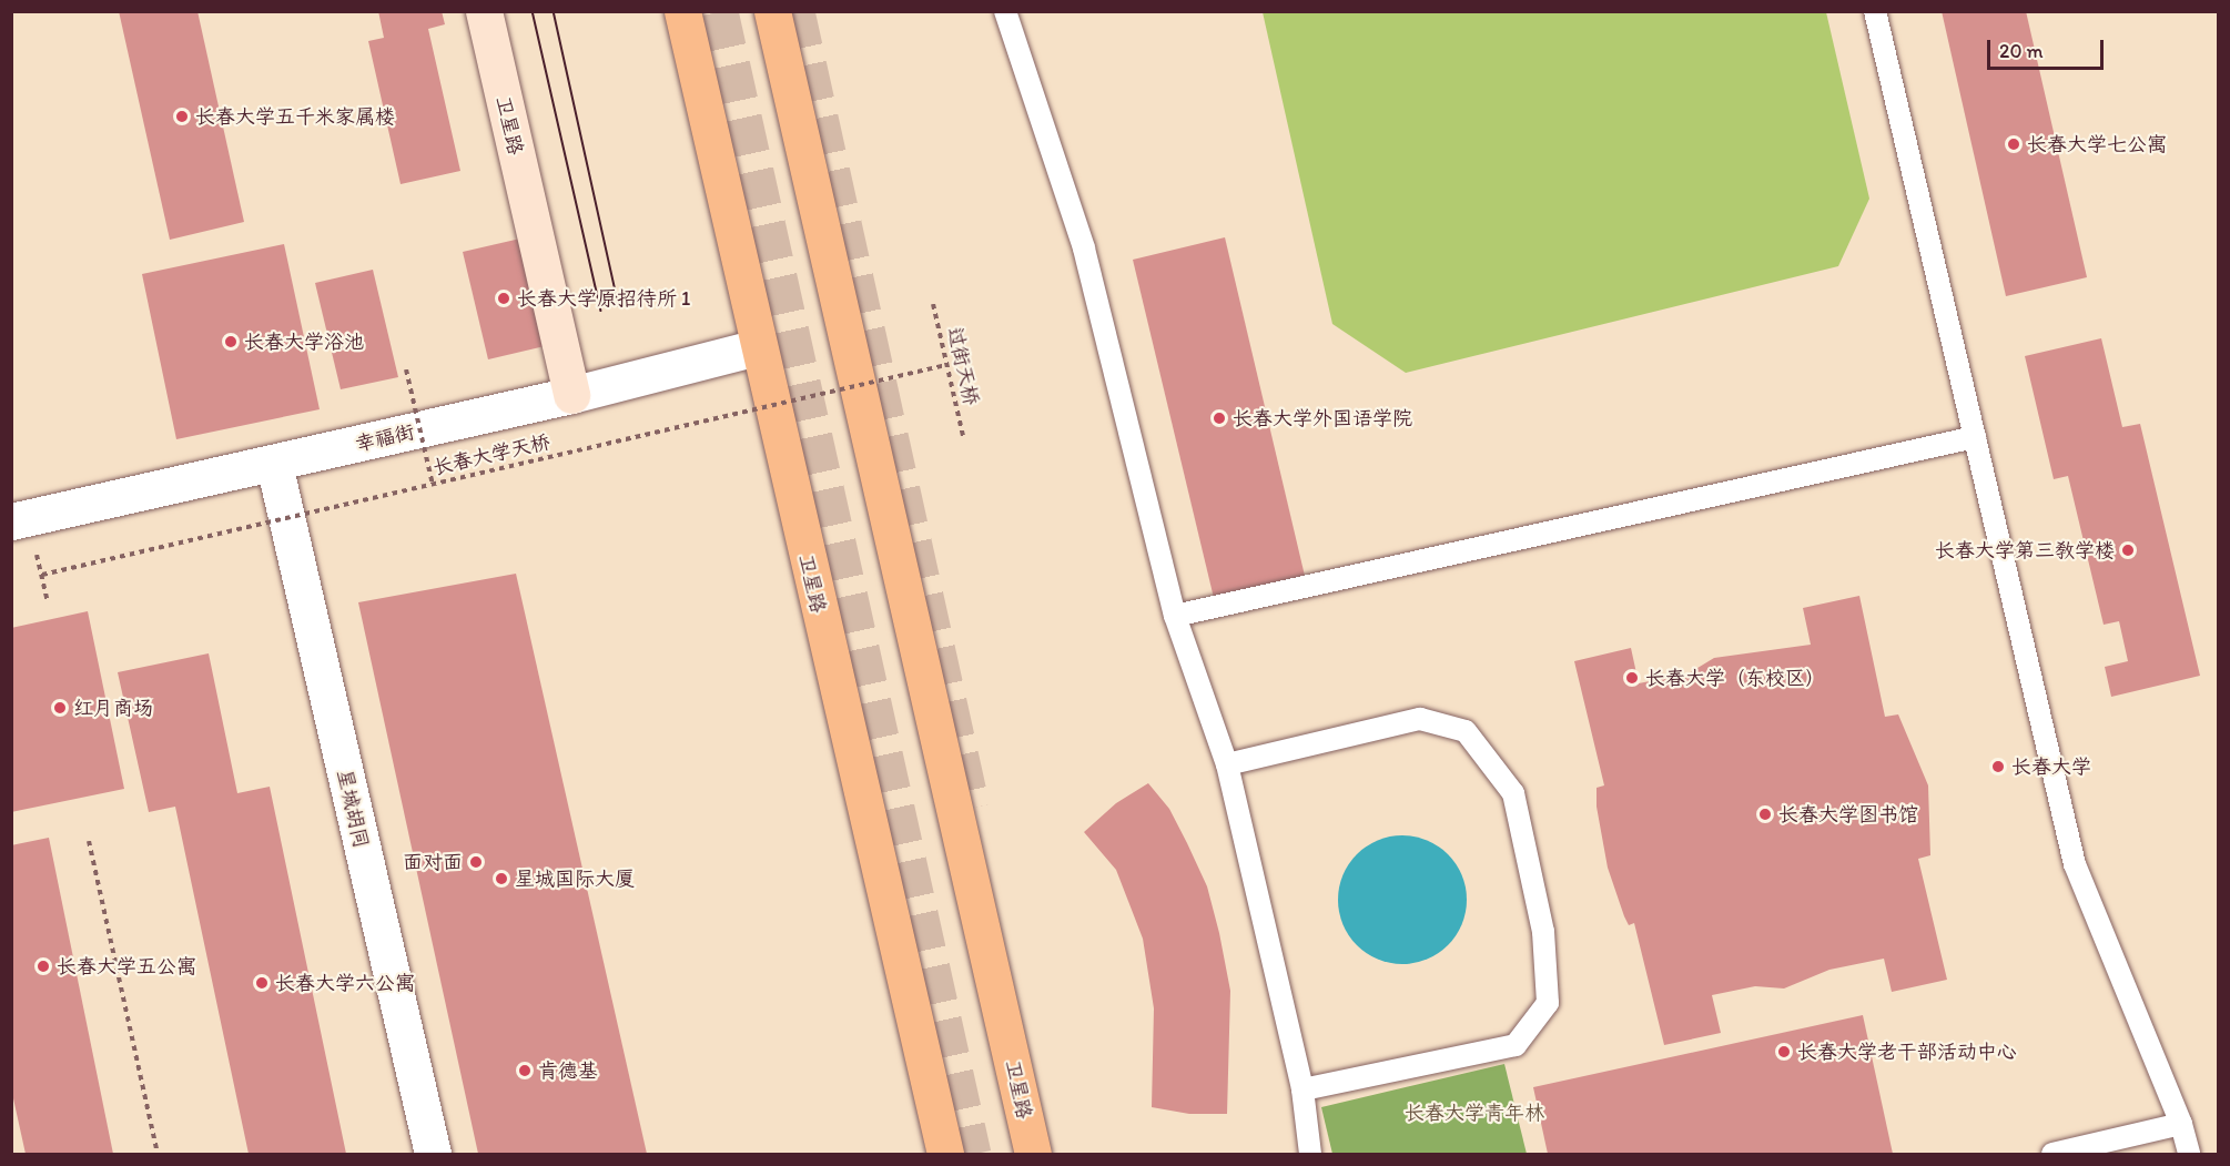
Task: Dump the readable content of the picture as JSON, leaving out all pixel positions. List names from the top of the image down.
{
  "streets": {
    "main road": ["卫星路"],
    "street": ["幸福街", "星城胡同"],
    "path": ["过街天桥", "长春大学天桥"]
  },
  "crossings": [
    ["卫星路", "幸福街"],
    ["过街天桥", "长春大学天桥"],
    ["幸福街", "星城胡同"]
  ],
  "parks": ["长春大学青年林"],
  "places": [
    "长春大学五千米家属楼",
    "长春大学七公寓",
    "长春大学原招待所 1",
    "长春大学浴池",
    "长春大学外国语学院",
    "长春大学第三教学楼",
    "长春大学（东校区）",
    "红月商场",
    "长春大学",
    "长春大学图书馆",
    "面对面",
    "星城国际大厦",
    "长春大学五公寓",
    "长春大学六公寓",
    "长春大学老干部活动中心",
    "肯德基"
  ],
  "scale_bar": "20 m"
}
